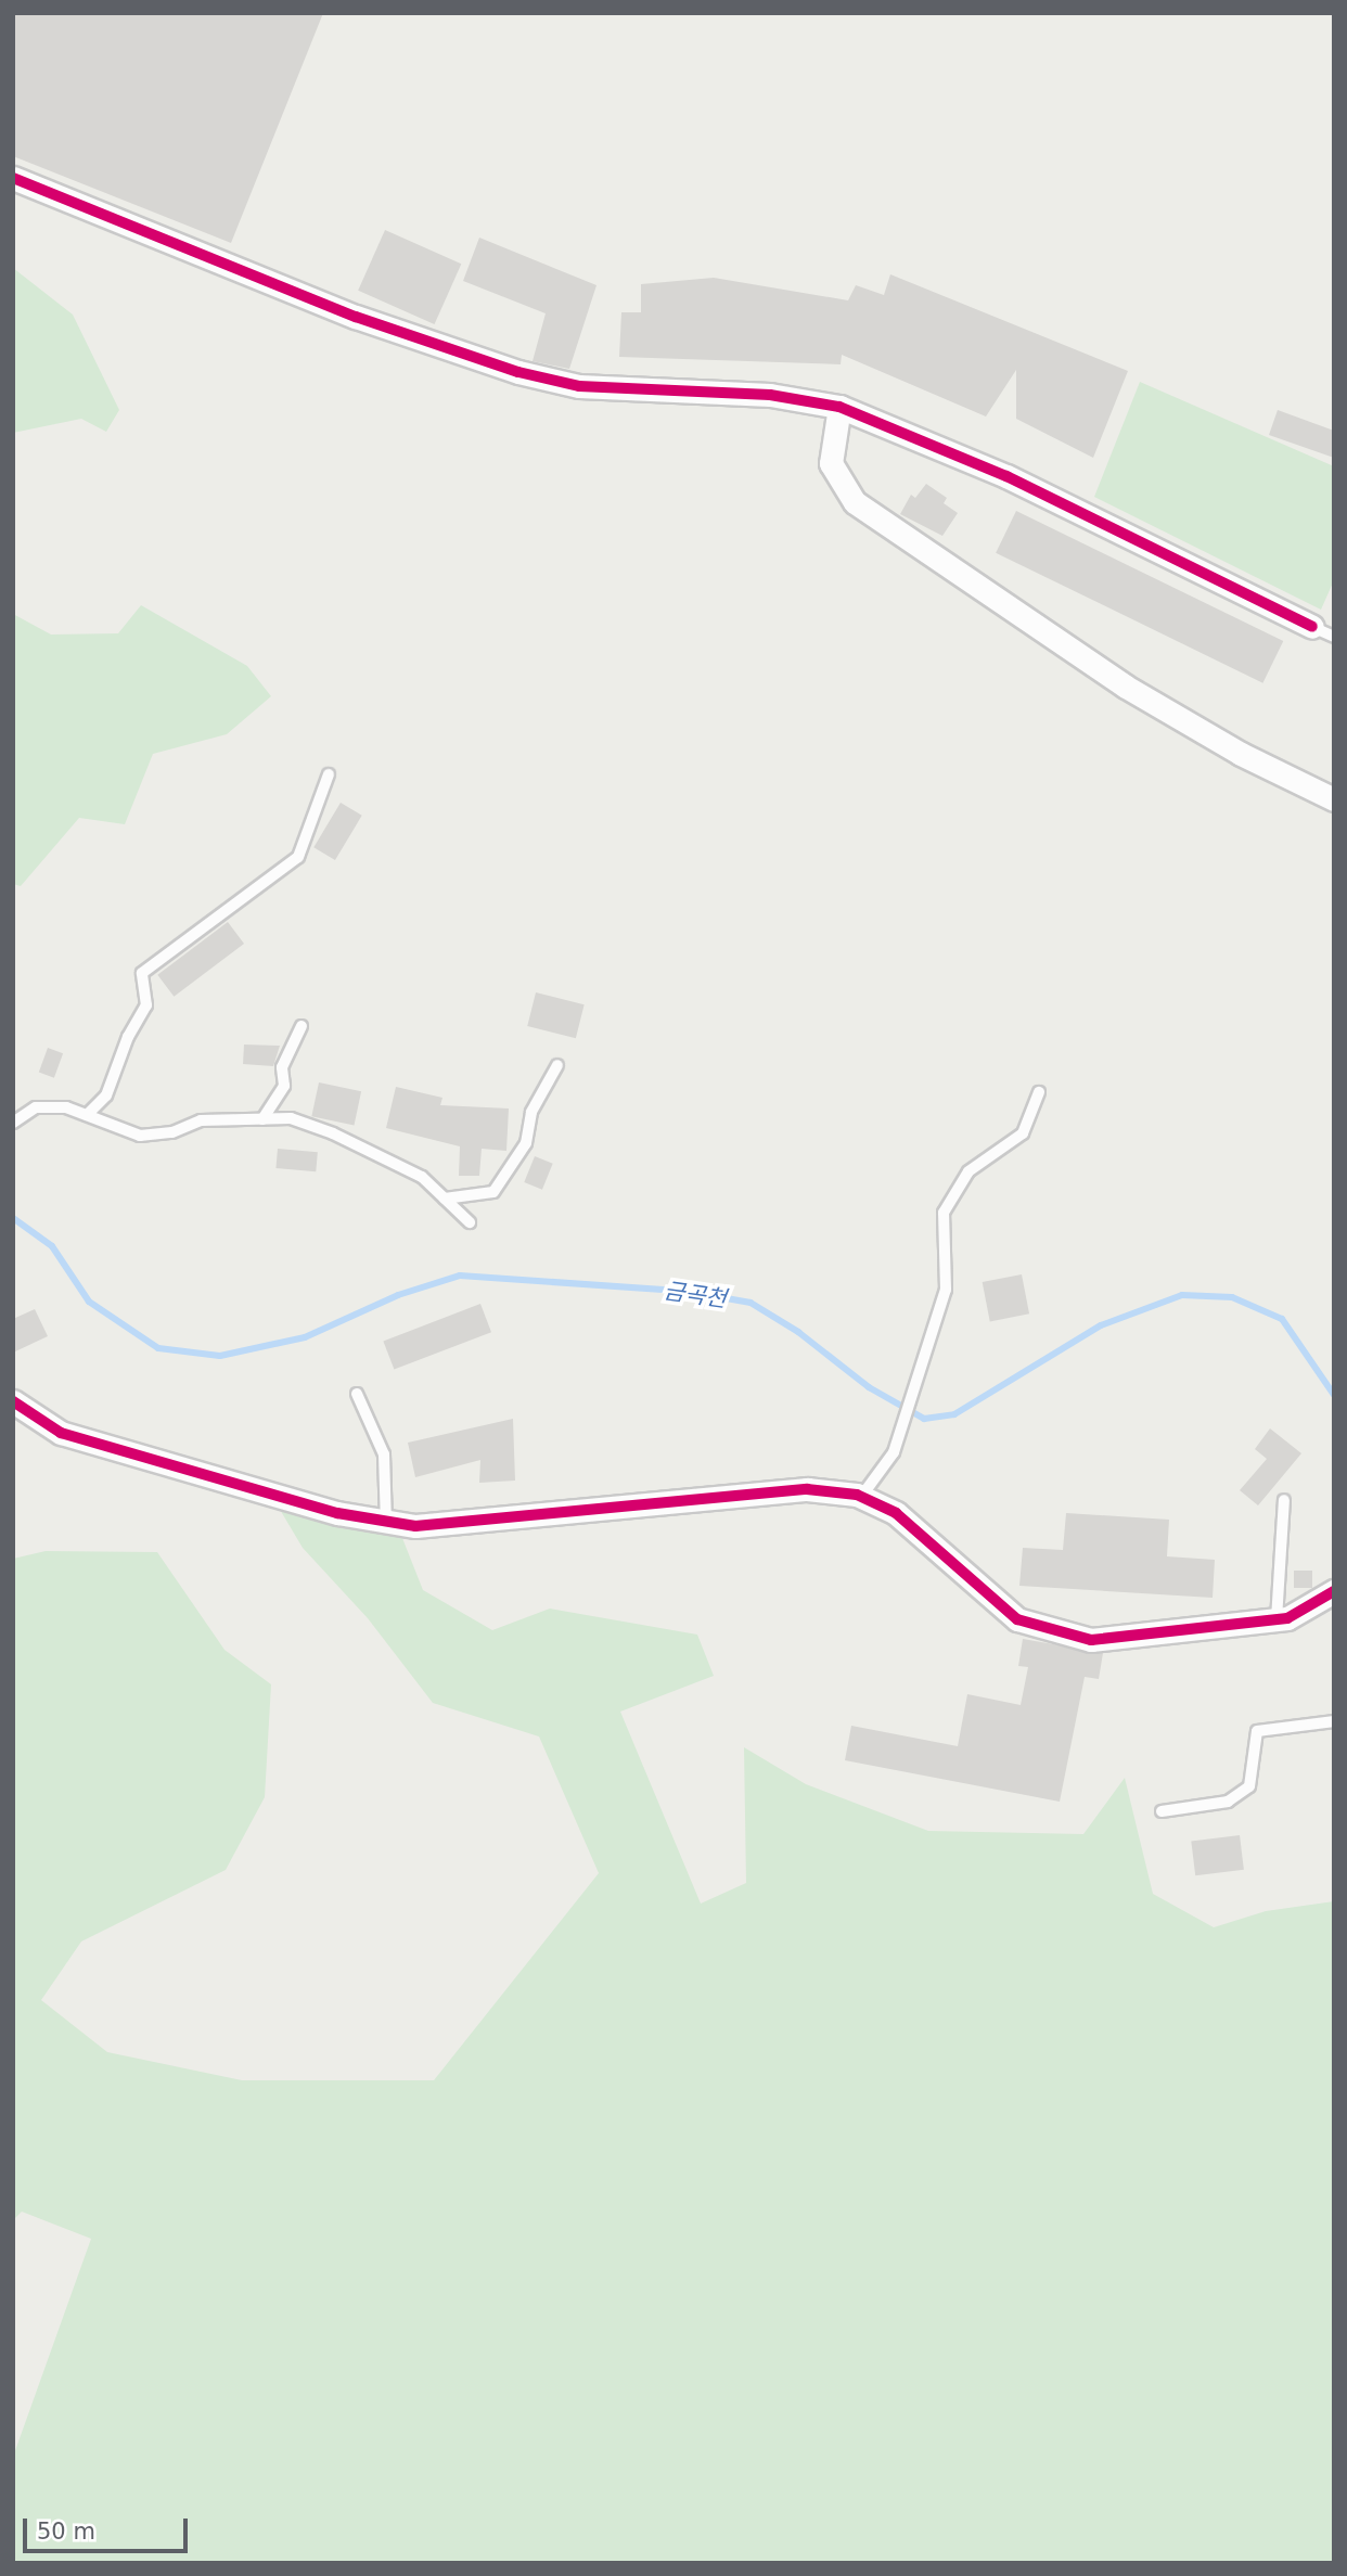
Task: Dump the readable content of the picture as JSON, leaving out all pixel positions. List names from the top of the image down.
{
  "water": ["금곡천"],
  "scale_bar": "50 m"
}
